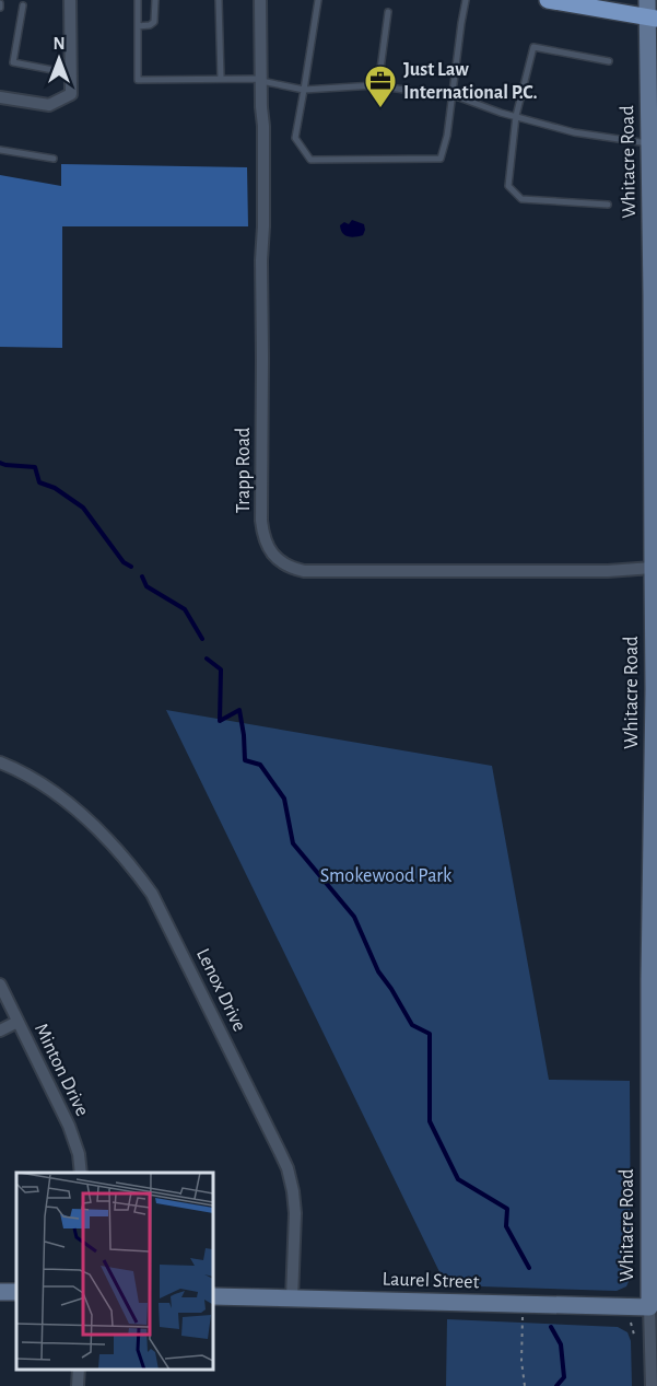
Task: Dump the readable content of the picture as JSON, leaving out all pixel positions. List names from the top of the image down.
{
  "streets": {
    "street": [
      "Whitacre Road",
      "Trapp Road",
      "Lenox Drive",
      "Minton Drive",
      "Laurel Street"
    ]
  },
  "crossings": [
    ["Whitacre Road", "Trapp Road"],
    ["Whitacre Road", "Laurel Street"],
    ["Lenox Drive", "Laurel Street"]
  ],
  "parks": ["Smokewood Park"],
  "places": {
    "office": ["Just Law International P.C."]
  },
  "north": "top"
}
